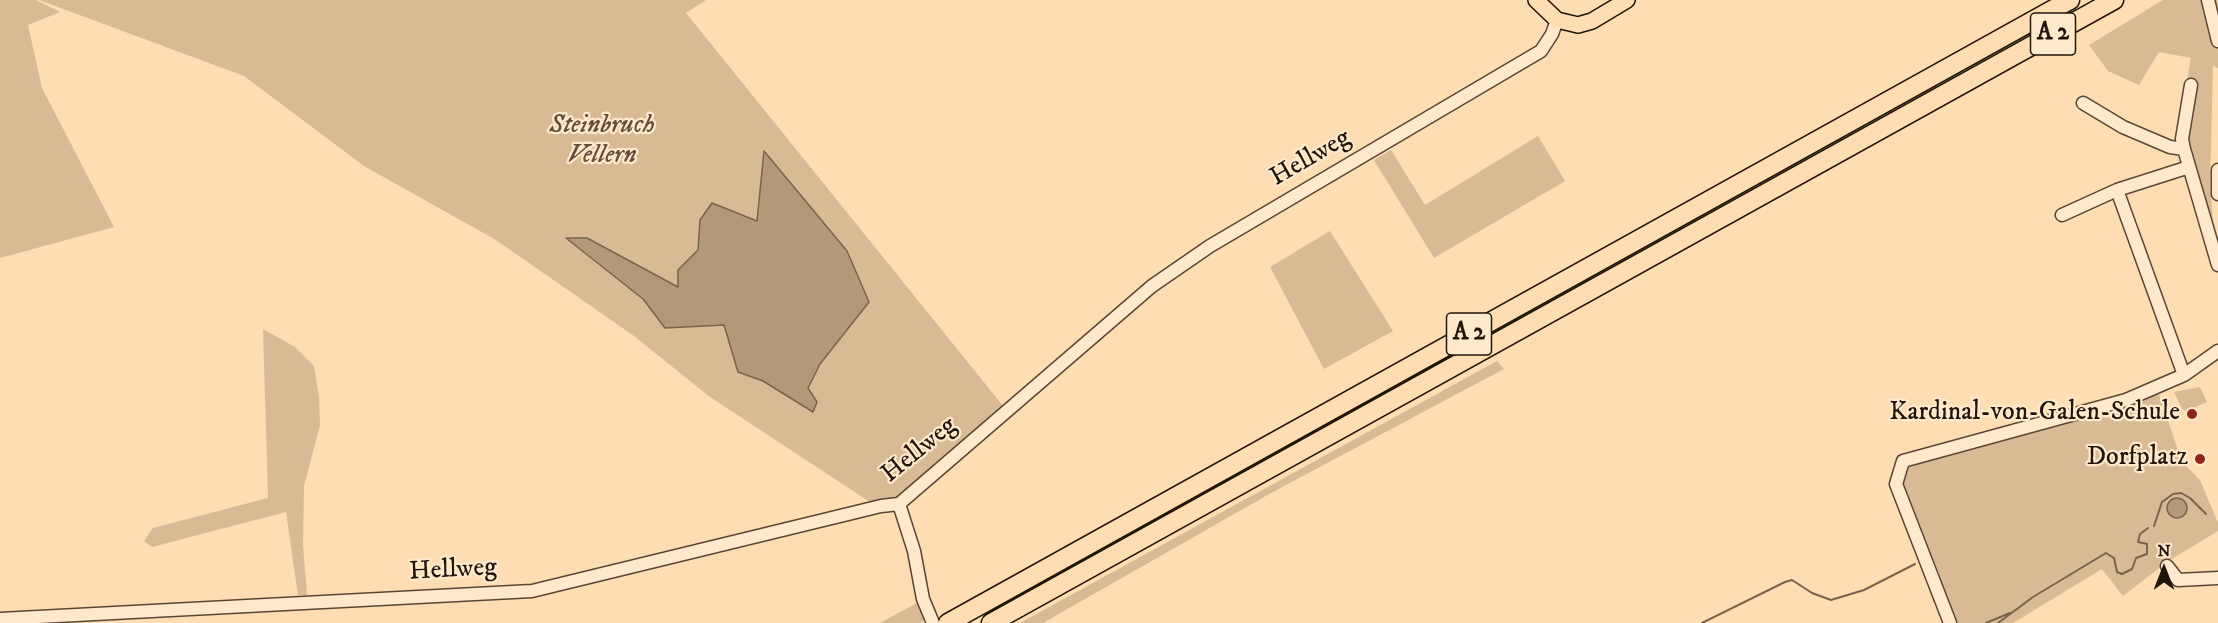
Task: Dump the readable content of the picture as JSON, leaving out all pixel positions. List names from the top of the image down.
{
  "streets": {
    "highway": ["A 2"],
    "street": ["Hellweg"]
  },
  "parks": ["Steinbruch Vellern"],
  "places": ["Kardinal-von-Galen-Schule", "Dorfplatz"],
  "north": "top"
}
